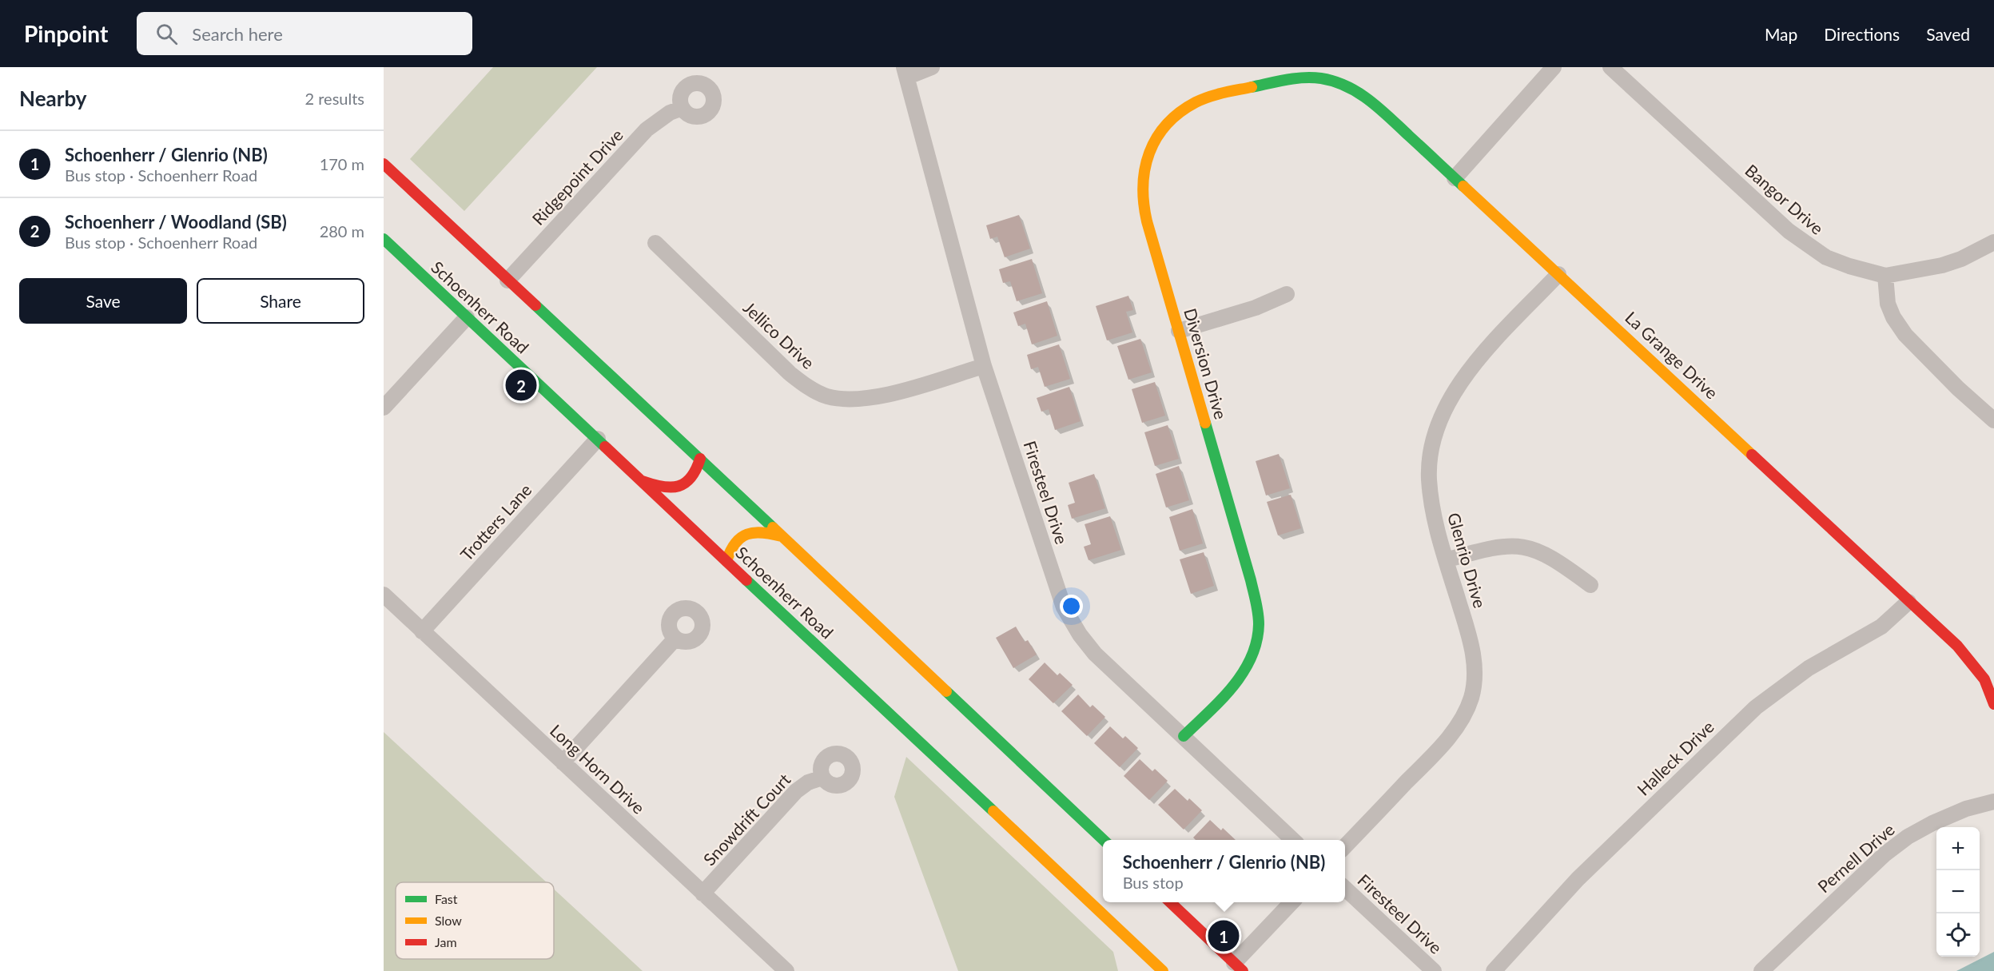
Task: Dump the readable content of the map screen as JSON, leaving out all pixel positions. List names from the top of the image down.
{
  "streets": {
    "main road": ["Schoenherr Road", "La Grange Drive", "Diversion Drive"],
    "street": [
      "Ridgepoint Drive",
      "Bangor Drive",
      "Jellico Drive",
      "Firesteel Drive",
      "Trotters Lane",
      "Glenrio Drive",
      "Halleck Drive",
      "Long Horn Drive",
      "Snowdrift Court",
      "Pernell Drive"
    ]
  },
  "crossings": [
    ["Schoenherr Road", "Trotters Lane"],
    ["Jellico Drive", "Firesteel Drive"],
    ["La Grange Drive", "Diversion Drive"],
    ["La Grange Drive", "Glenrio Drive"],
    ["La Grange Drive", "Halleck Drive"],
    ["Diversion Drive", "Firesteel Drive"],
    ["Trotters Lane", "Long Horn Drive"],
    ["Long Horn Drive", "Snowdrift Court"]
  ],
  "legend": ["Fast", "Slow", "Jam"],
  "page": {
    "header": "Pinpoint",
    "search": "Search here",
    "nav": ["Map", "Directions", "Saved"],
    "heading": ["Nearby", "2 results"],
    "list": [
      {
        "mark": "1",
        "name": "Schoenherr / Glenrio (NB)",
        "note": "Bus stop · Schoenherr Road",
        "value": "170 m"
      },
      {
        "mark": "2",
        "name": "Schoenherr / Woodland (SB)",
        "note": "Bus stop · Schoenherr Road",
        "value": "280 m"
      }
    ],
    "buttons": ["Save", "Share"],
    "pins": ["2", "1"],
    "map_buttons": ["+", "−"],
    "popup": ["Schoenherr / Glenrio (NB)", "Bus stop"]
  }
}
